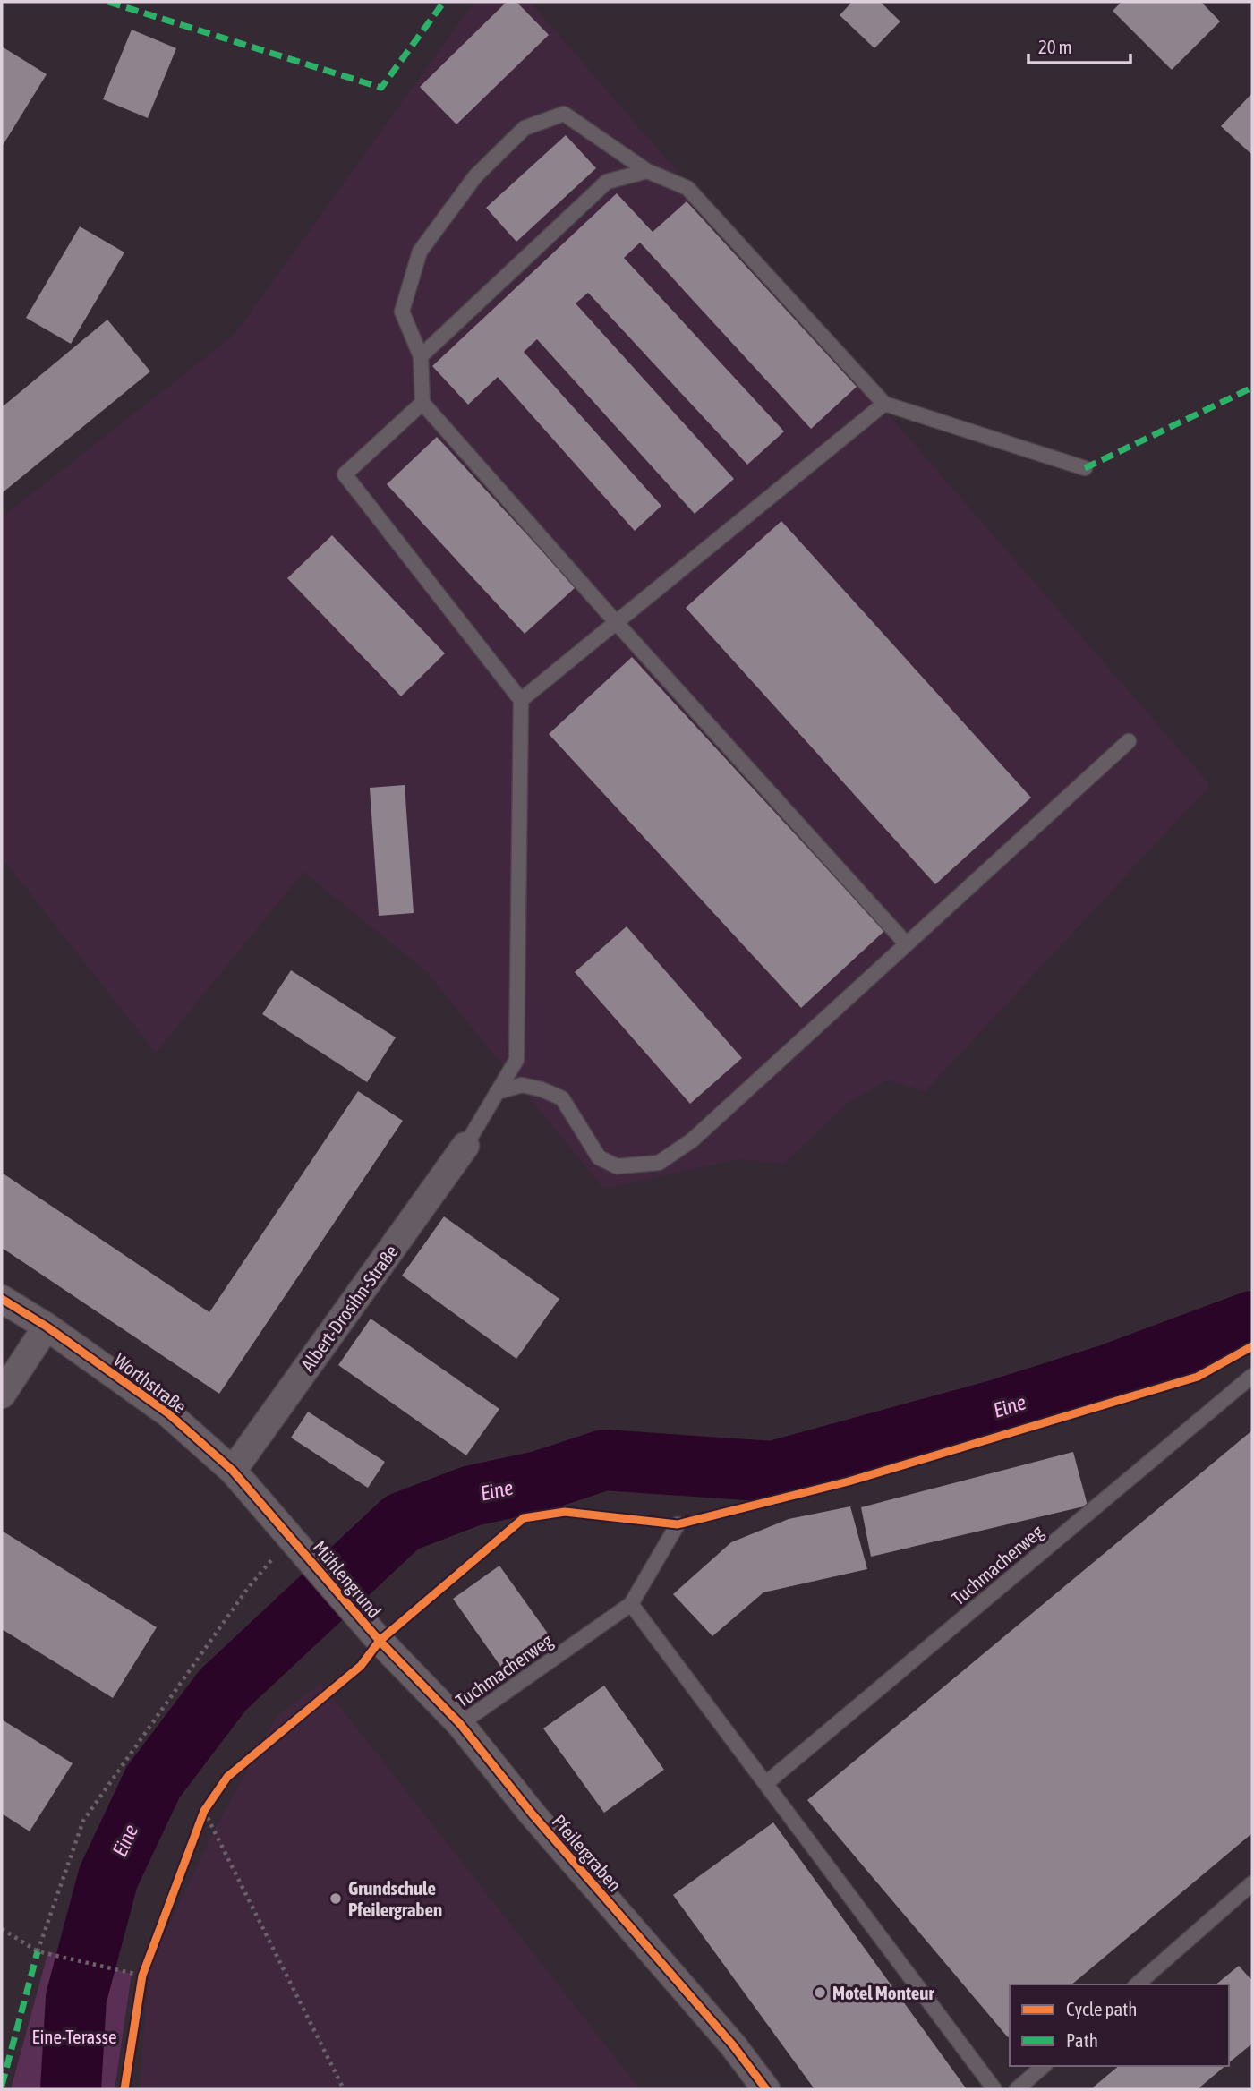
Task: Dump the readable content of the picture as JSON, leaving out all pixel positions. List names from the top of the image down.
{
  "streets": {
    "street": [
      "Albert-Drosihn-Straße",
      "Worthstraße",
      "Mühlengrund",
      "Pfeilergraben"
    ],
    "lane": ["Tuchmacherweg"]
  },
  "crossings": [
    ["Albert-Drosihn-Straße", "Worthstraße"],
    ["Worthstraße", "Mühlengrund"],
    ["Tuchmacherweg", "Pfeilergraben"],
    ["Mühlengrund", "Pfeilergraben"]
  ],
  "water": ["Eine"],
  "parks": ["Eine-Terasse"],
  "places": ["Grundschule Pfeilergraben", "Motel Monteur"],
  "legend": ["Cycle path", "Path"],
  "scale_bar": "20 m"
}
